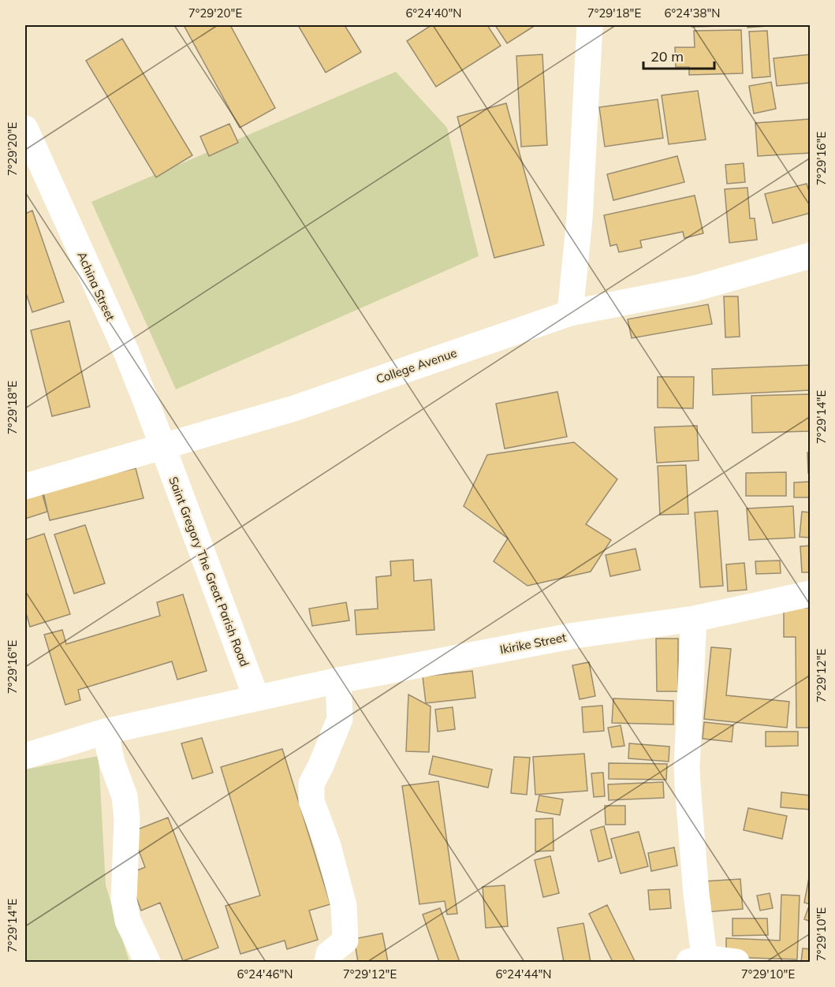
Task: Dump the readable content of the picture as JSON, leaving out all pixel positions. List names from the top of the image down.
{
  "streets": {
    "street": [
      "Achina Street",
      "College Avenue",
      "Saint Gregory The Great Parish Road",
      "Ikirike Street"
    ]
  },
  "crossings": [
    ["Achina Street", "College Avenue"],
    ["Achina Street", "Saint Gregory The Great Parish Road"],
    ["College Avenue", "Saint Gregory The Great Parish Road"],
    ["Saint Gregory The Great Parish Road", "Ikirike Street"]
  ],
  "scale_bar": "20 m",
  "coordinates": [
    "7°29'20\"E",
    "6°24'40\"N",
    "7°29'18\"E",
    "6°24'38\"N",
    "7°29'16\"E",
    "7°29'14\"E",
    "7°29'12\"E",
    "7°29'10\"E",
    "6°24'46\"N",
    "6°24'44\"N"
  ]
}
